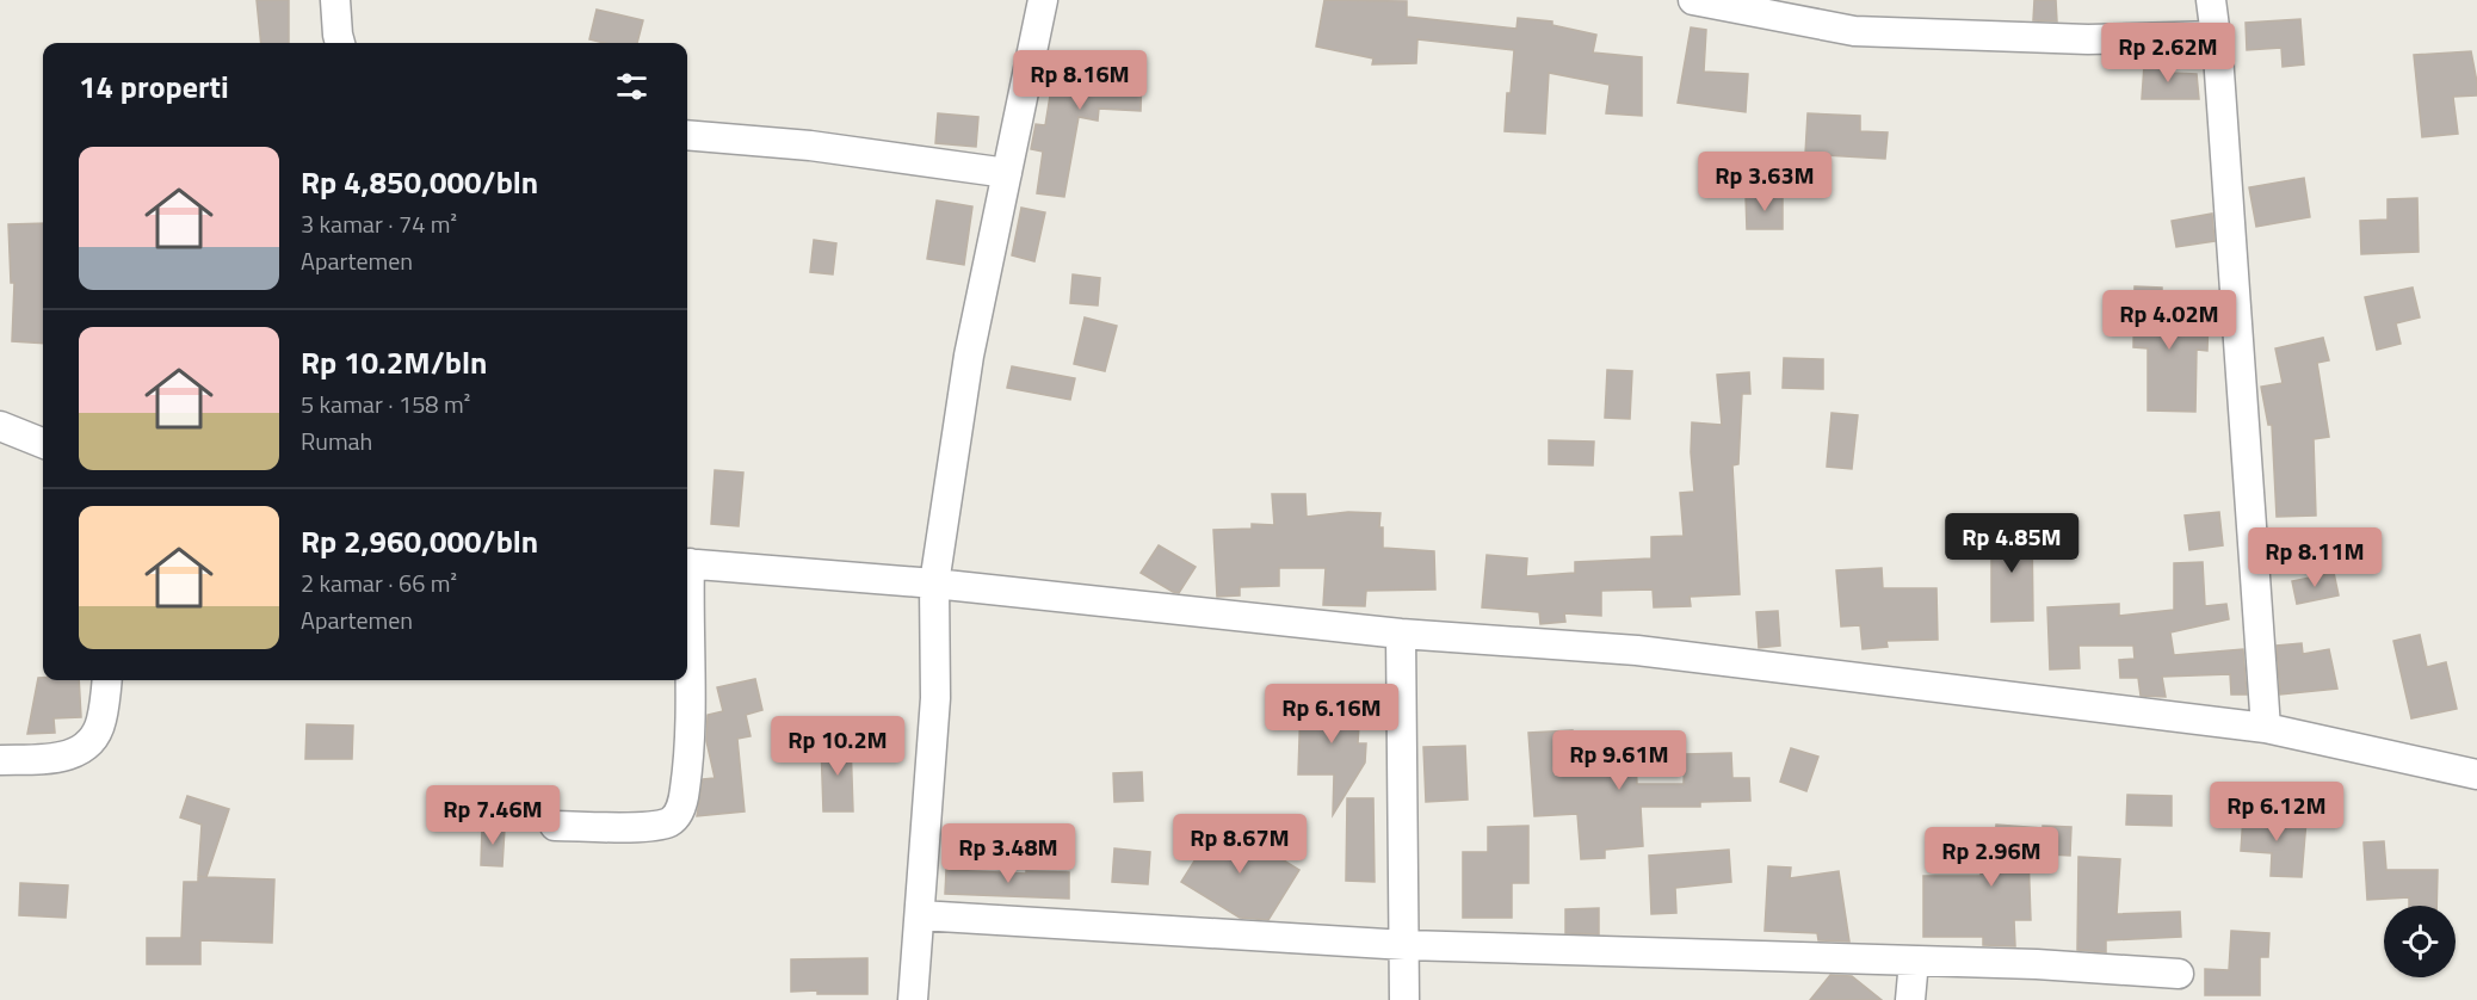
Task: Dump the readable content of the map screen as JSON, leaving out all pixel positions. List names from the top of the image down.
{
  "page": {
    "price": [
      "Rp 2.62M",
      "Rp 8.16M",
      "Rp 3.63M",
      "Rp 4.02M",
      "Rp 4.85M",
      "Rp 8.11M",
      "Rp 6.16M",
      "Rp 10.2M",
      "Rp 9.61M",
      "Rp 6.12M",
      "Rp 7.46M",
      "Rp 8.67M",
      "Rp 3.48M",
      "Rp 2.96M"
    ],
    "heading": "14 properti",
    "list": [
      {
        "name": "Rp 4,850,000/bln",
        "note": "3 kamar · 74 m² · Apartemen"
      },
      {
        "name": "Rp 10.2M/bln",
        "note": "5 kamar · 158 m² · Rumah"
      },
      {
        "name": "Rp 2,960,000/bln",
        "note": "2 kamar · 66 m² · Apartemen"
      }
    ]
  }
}
